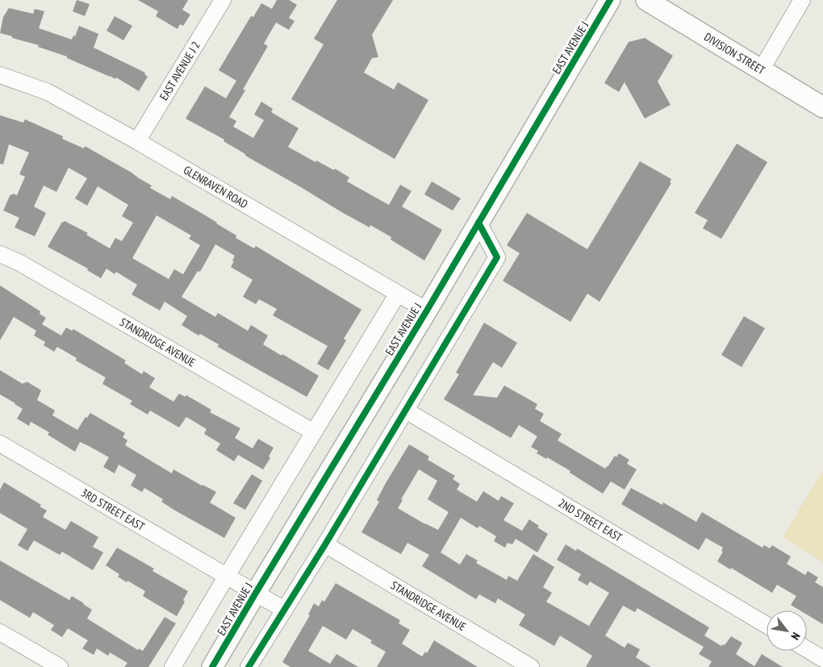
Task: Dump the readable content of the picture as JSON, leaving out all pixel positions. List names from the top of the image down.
{
  "streets": {
    "main road": ["EAST AVENUE J", "DIVISION STREET"],
    "street": [
      "EAST AVENUE J 2",
      "GLENRAVEN ROAD",
      "STANDRIDGE AVENUE",
      "3RD STREET EAST",
      "2ND STREET EAST"
    ]
  },
  "crossings": [
    ["EAST AVENUE J", "GLENRAVEN ROAD"],
    ["EAST AVENUE J", "STANDRIDGE AVENUE"],
    ["EAST AVENUE J", "3RD STREET EAST"],
    ["EAST AVENUE J 2", "GLENRAVEN ROAD"]
  ],
  "north": "bottom right"
}
